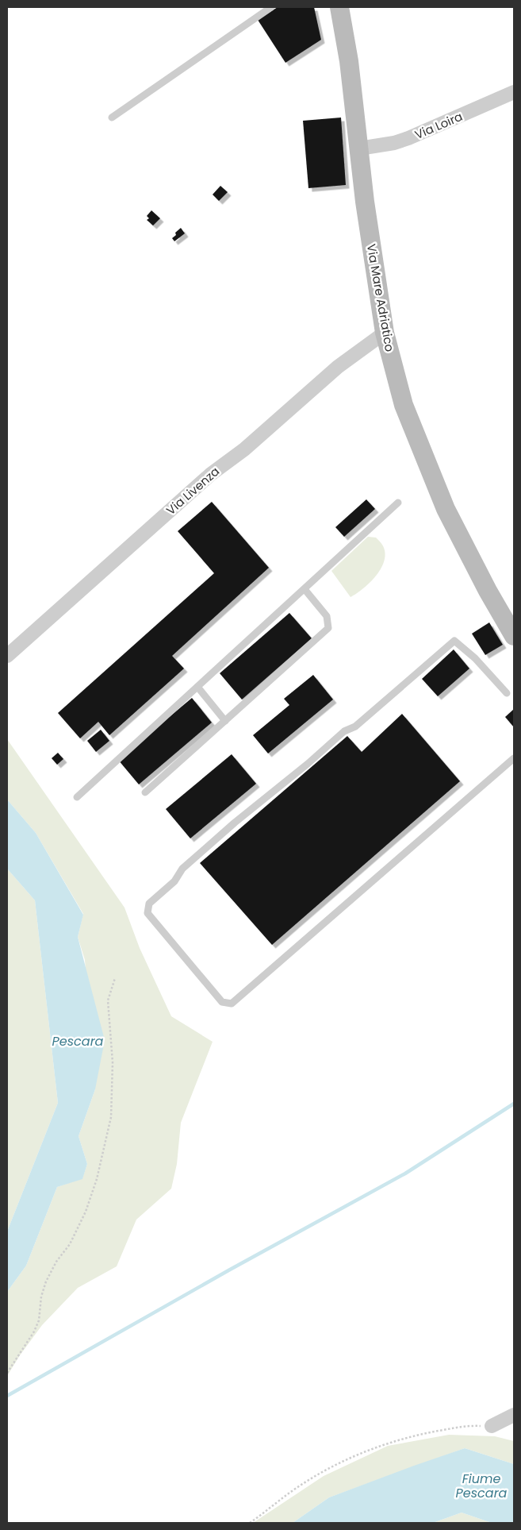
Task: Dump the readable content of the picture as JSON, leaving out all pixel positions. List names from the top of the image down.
{
  "streets": {
    "main road": ["Via Mare Adriatico"],
    "street": ["Via Loira", "Via Livenza"]
  },
  "crossings": [
    ["Via Loira", "Via Mare Adriatico"],
    ["Via Mare Adriatico", "Via Livenza"]
  ],
  "water": ["Pescara", "Fiume Pescara"]
}
